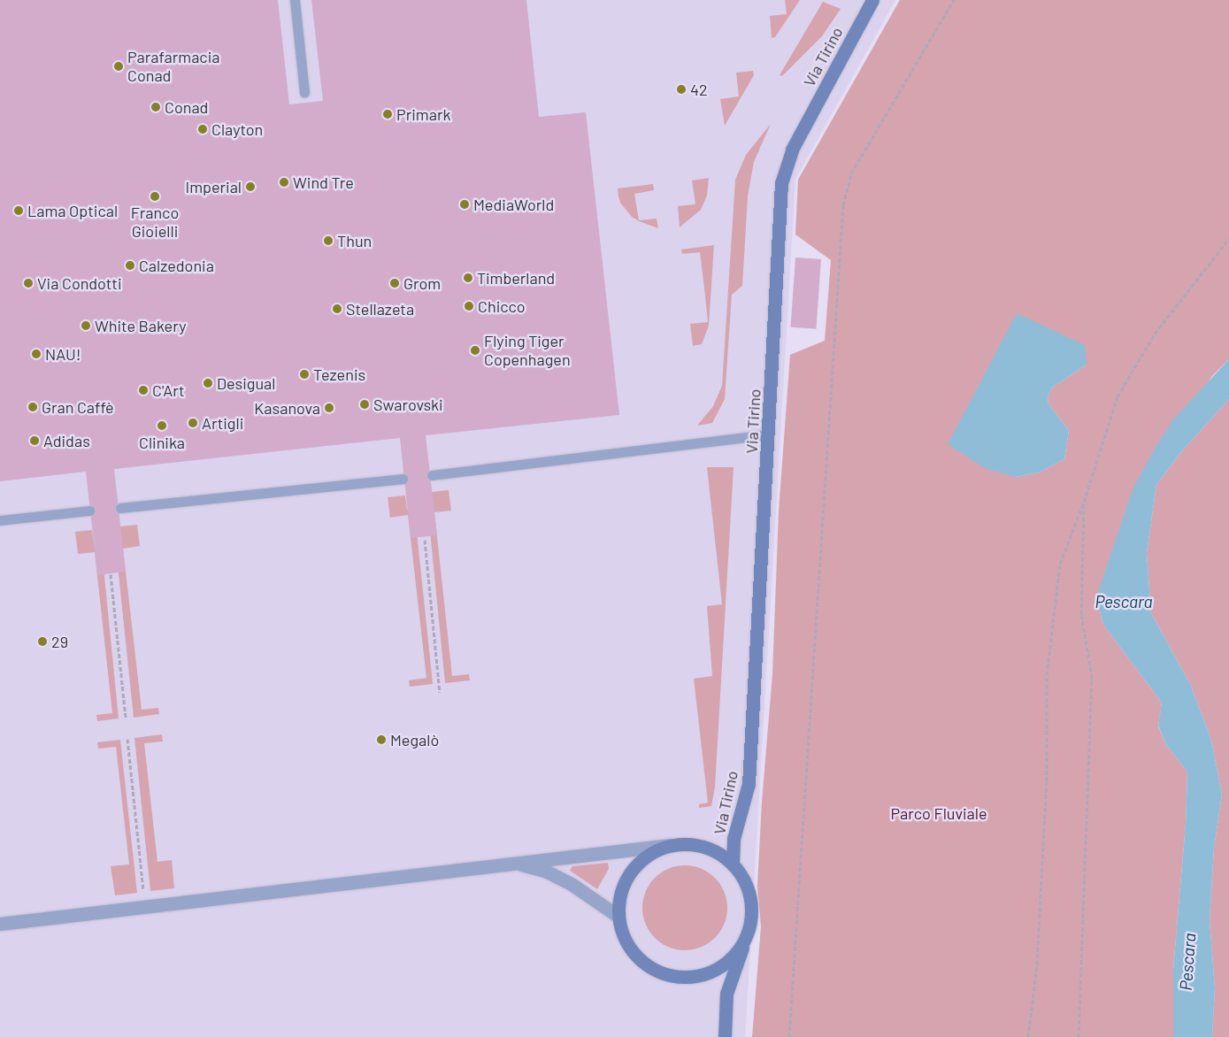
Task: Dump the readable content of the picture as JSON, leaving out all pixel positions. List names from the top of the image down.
{
  "streets": {
    "street": ["Via Tirino"]
  },
  "water": ["Pescara"],
  "parks": ["Parco Fluviale"],
  "places": [
    "Parafarmacia Conad",
    "42",
    "Conad",
    "Primark",
    "Clayton",
    "Wind Tre",
    "Imperial",
    "Franco Gioielli",
    "MediaWorld",
    "Lama Optical",
    "Thun",
    "Calzedonia",
    "Timberland",
    "Via Condotti",
    "Grom",
    "Chicco",
    "Stellazeta",
    "White Bakery",
    "Flying Tiger Copenhagen",
    "NAU!",
    "Tezenis",
    "Desigual",
    "C'Art",
    "Swarovski",
    "Gran Caffè",
    "Kasanova",
    "Artigli",
    "Clinika",
    "Adidas",
    "29",
    "Megalò"
  ]
}
